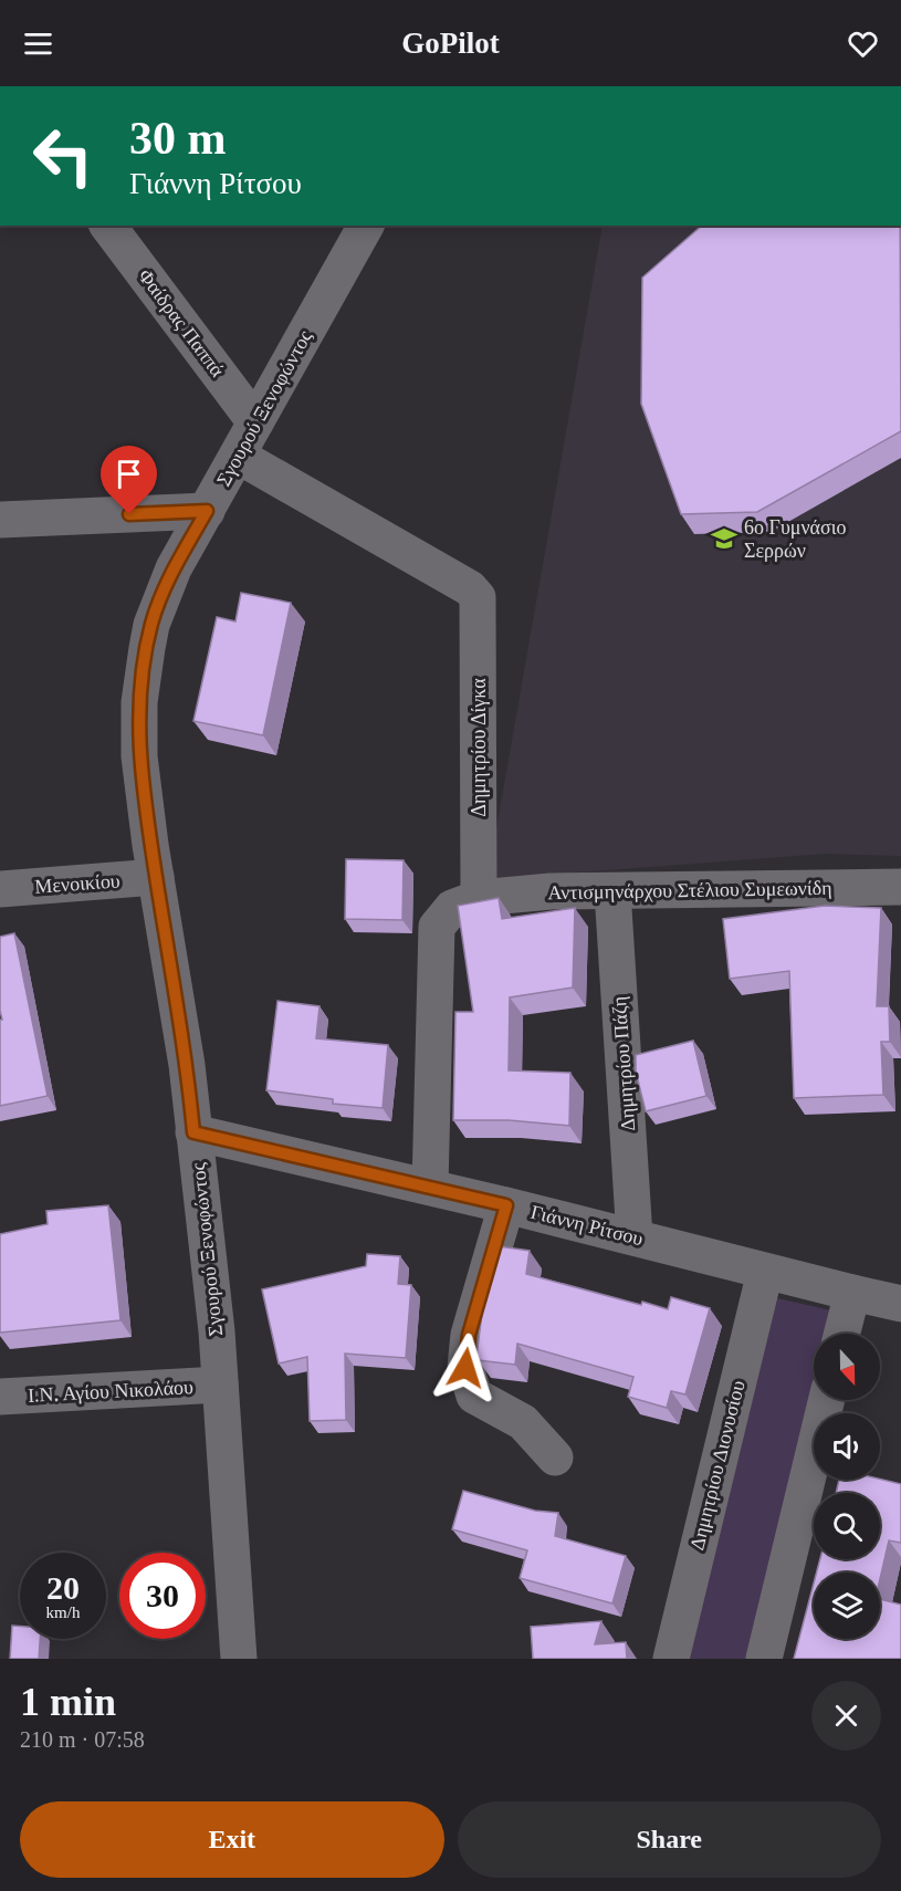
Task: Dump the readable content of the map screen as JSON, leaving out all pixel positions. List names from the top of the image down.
{
  "streets": {
    "street": [
      "Φαίδρας Παππά",
      "Σγουρού Ξενοφώντος",
      "Δημητρίου Δίγκα",
      "Μενοικίου",
      "Αντισμηνάρχου Στέλιου Συμεωνίδη",
      "Δημητρίου Πάζη",
      "Γιάννη Ρίτσου",
      "Ι.Ν. Αγίου Νικολάου",
      "Δημητρίου Διονυσίου"
    ]
  },
  "crossings": [
    ["Φαίδρας Παππά", "Σγουρού Ξενοφώντος"],
    ["Σγουρού Ξενοφώντος", "Δημητρίου Δίγκα"],
    ["Σγουρού Ξενοφώντος", "Μενοικίου"],
    ["Σγουρού Ξενοφώντος", "Γιάννη Ρίτσου"],
    ["Σγουρού Ξενοφώντος", "Ι.Ν. Αγίου Νικολάου"],
    ["Δημητρίου Δίγκα", "Αντισμηνάρχου Στέλιου Συμεωνίδη"],
    ["Αντισμηνάρχου Στέλιου Συμεωνίδη", "Δημητρίου Πάζη"],
    ["Αντισμηνάρχου Στέλιου Συμεωνίδη", "Γιάννη Ρίτσου"],
    ["Δημητρίου Πάζη", "Γιάννη Ρίτσου"],
    ["Γιάννη Ρίτσου", "Δημητρίου Διονυσίου"]
  ],
  "places": {
    "school or university": ["6ο Γυμνάσιο Σερρών"]
  },
  "north": "bottom",
  "page": {
    "header": "GoPilot",
    "turn": ["30 m", "Γιάννη Ρίτσου"],
    "speed": "20 km/h",
    "limit": "30",
    "heading": ["1 min", "210 m · 07:58"],
    "buttons": ["Exit", "Share"]
  }
}
